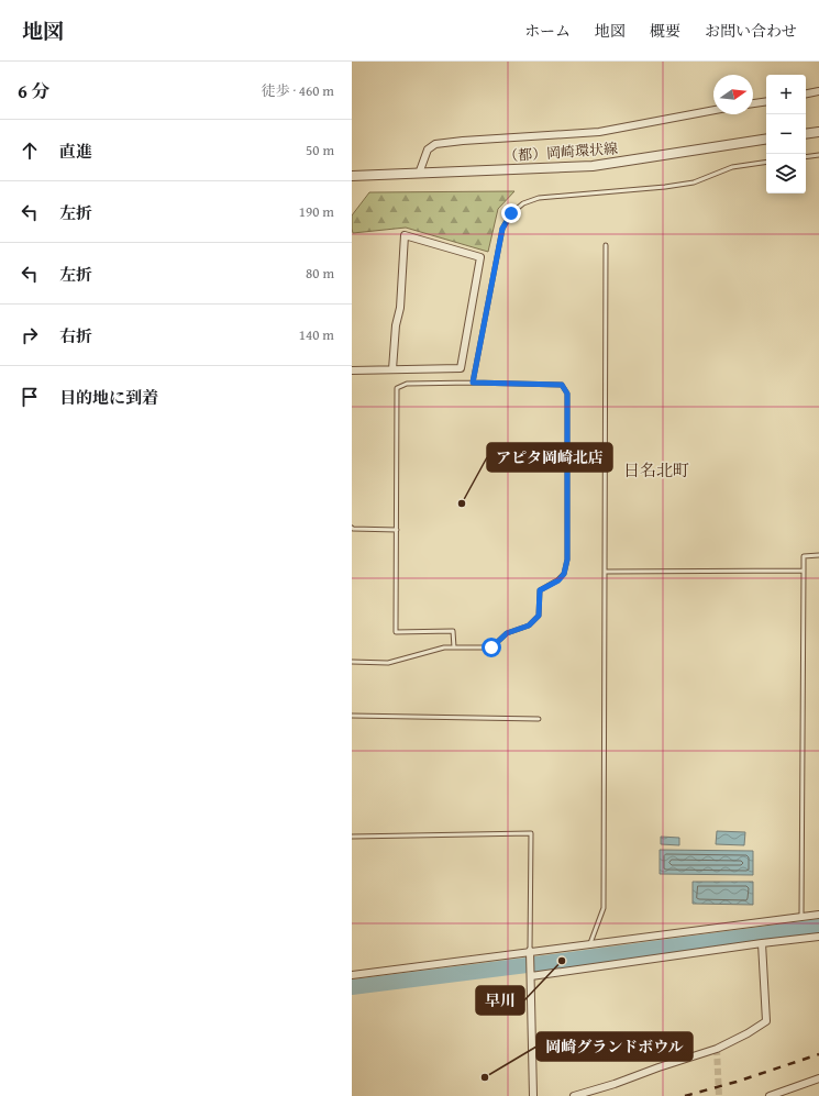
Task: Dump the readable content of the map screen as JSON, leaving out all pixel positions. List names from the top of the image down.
{
  "streets": {
    "street": ["（都）岡崎環状線"]
  },
  "districts": ["日名北町"],
  "places": ["アピタ岡崎北店", "早川", "岡崎グランドボウル"],
  "north": "right",
  "page": {
    "header": "地図",
    "nav": [
      "ホーム",
      "地図",
      "概要",
      "お問い合わせ"
    ],
    "heading": ["6 分", "徒歩 · 460 m"],
    "map_buttons": ["+", "−"],
    "list": [
      ["直進", "50 m"],
      ["左折", "190 m"],
      ["左折", "80 m"],
      ["右折", "140 m"],
      "目的地に到着"
    ]
  }
}
